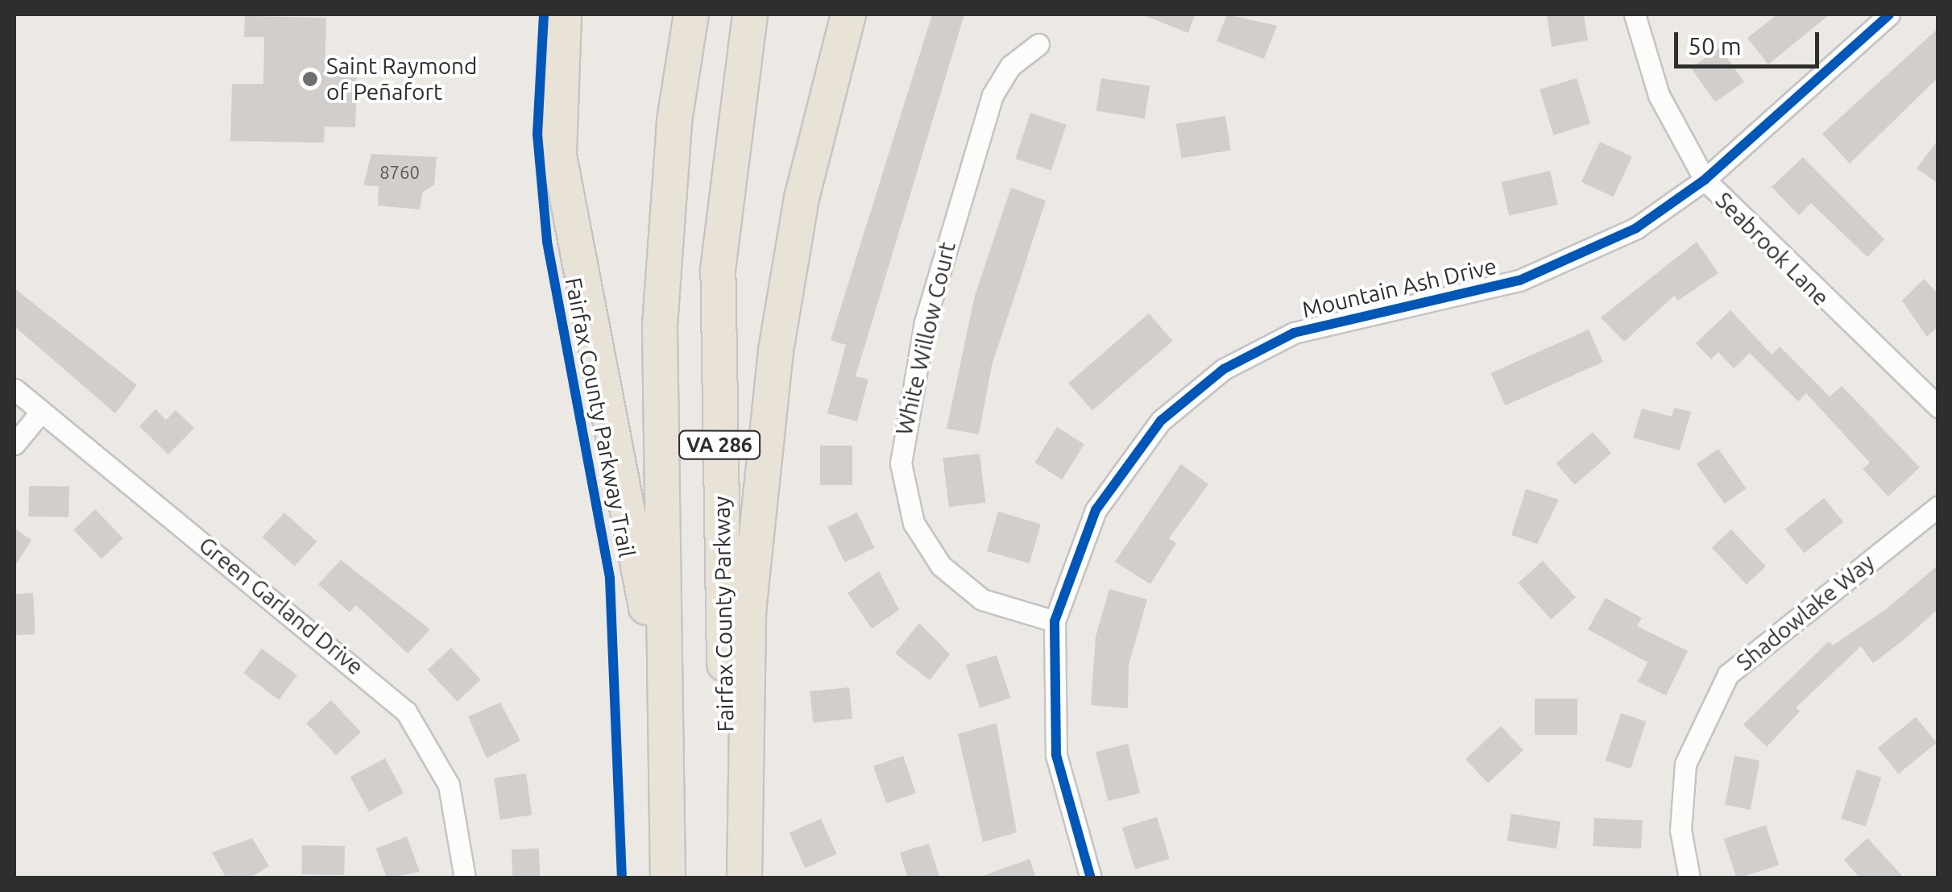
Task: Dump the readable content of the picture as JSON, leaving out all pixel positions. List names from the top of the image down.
{
  "streets": {
    "highway": ["VA 286", "Fairfax County Parkway"],
    "street": [
      "Seabrook Lane",
      "Mountain Ash Drive",
      "White Willow Court",
      "Green Garland Drive",
      "Shadowlake Way"
    ],
    "cycle path": ["Fairfax County Parkway Trail"]
  },
  "crossings": [
    ["Seabrook Lane", "Mountain Ash Drive"],
    ["Mountain Ash Drive", "White Willow Court"]
  ],
  "places": ["Saint Raymond of Peñafort"],
  "house_numbers": ["8760"],
  "scale_bar": "50 m"
}
